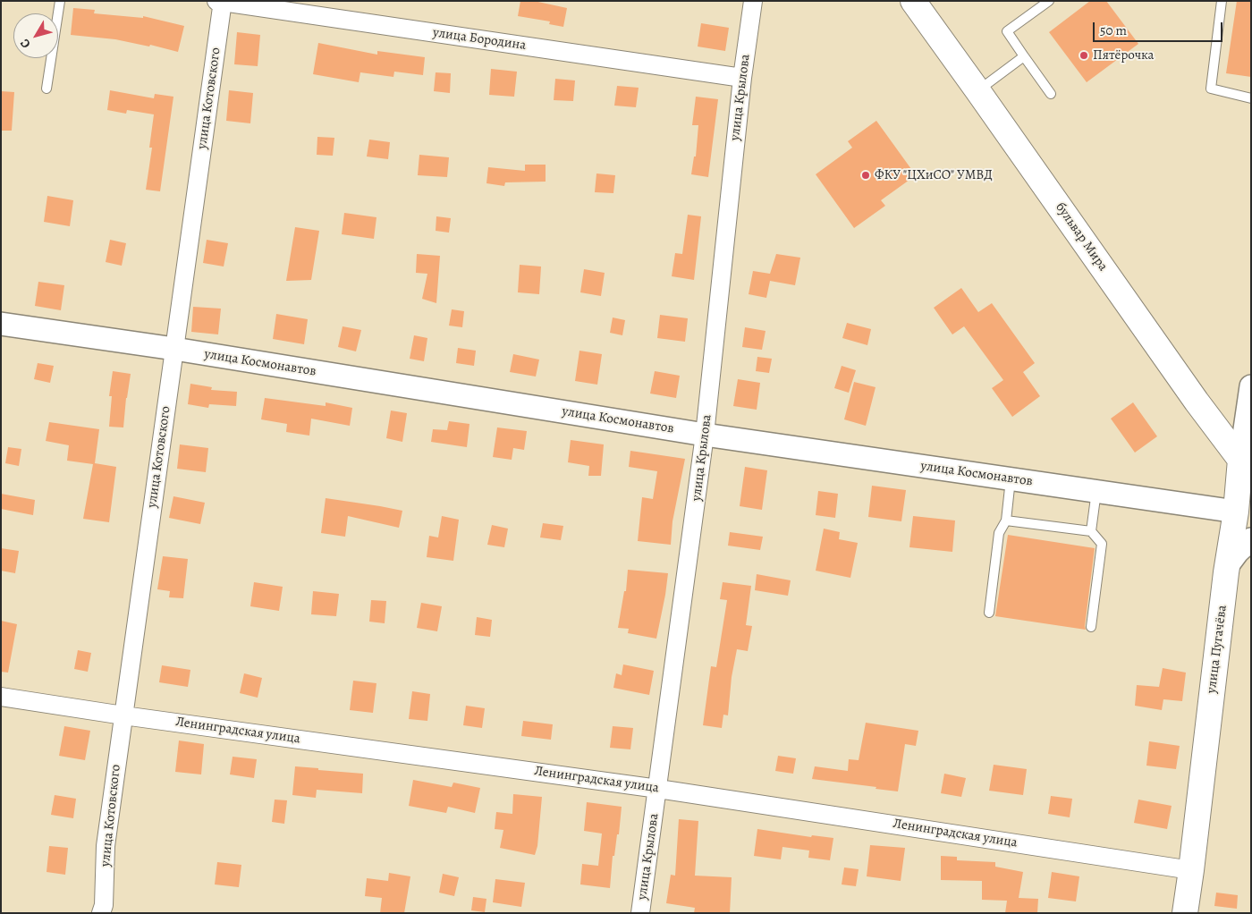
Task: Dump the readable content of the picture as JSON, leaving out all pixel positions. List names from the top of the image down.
{
  "streets": {
    "main road": ["бульвар Мира", "улица Пугачёва"],
    "street": [
      "улица Бородина",
      "улица Крылова",
      "улица Котовского",
      "улица Космонавтов",
      "Ленинградская улица"
    ]
  },
  "crossings": [
    ["улица Бородина", "улица Крылова"],
    ["улица Бородина", "улица Котовского"],
    ["улица Крылова", "улица Космонавтов"],
    ["улица Крылова", "Ленинградская улица"],
    ["улица Котовского", "улица Космонавтов"],
    ["улица Котовского", "Ленинградская улица"],
    ["бульвар Мира", "улица Пугачёва"],
    ["улица Космонавтов", "улица Пугачёва"],
    ["улица Пугачёва", "Ленинградская улица"]
  ],
  "places": ["Пятёрочка", "ФКУ \"ЦХиСО\" УМВД"],
  "scale_bar": "50 m",
  "north": "bottom left"
}
